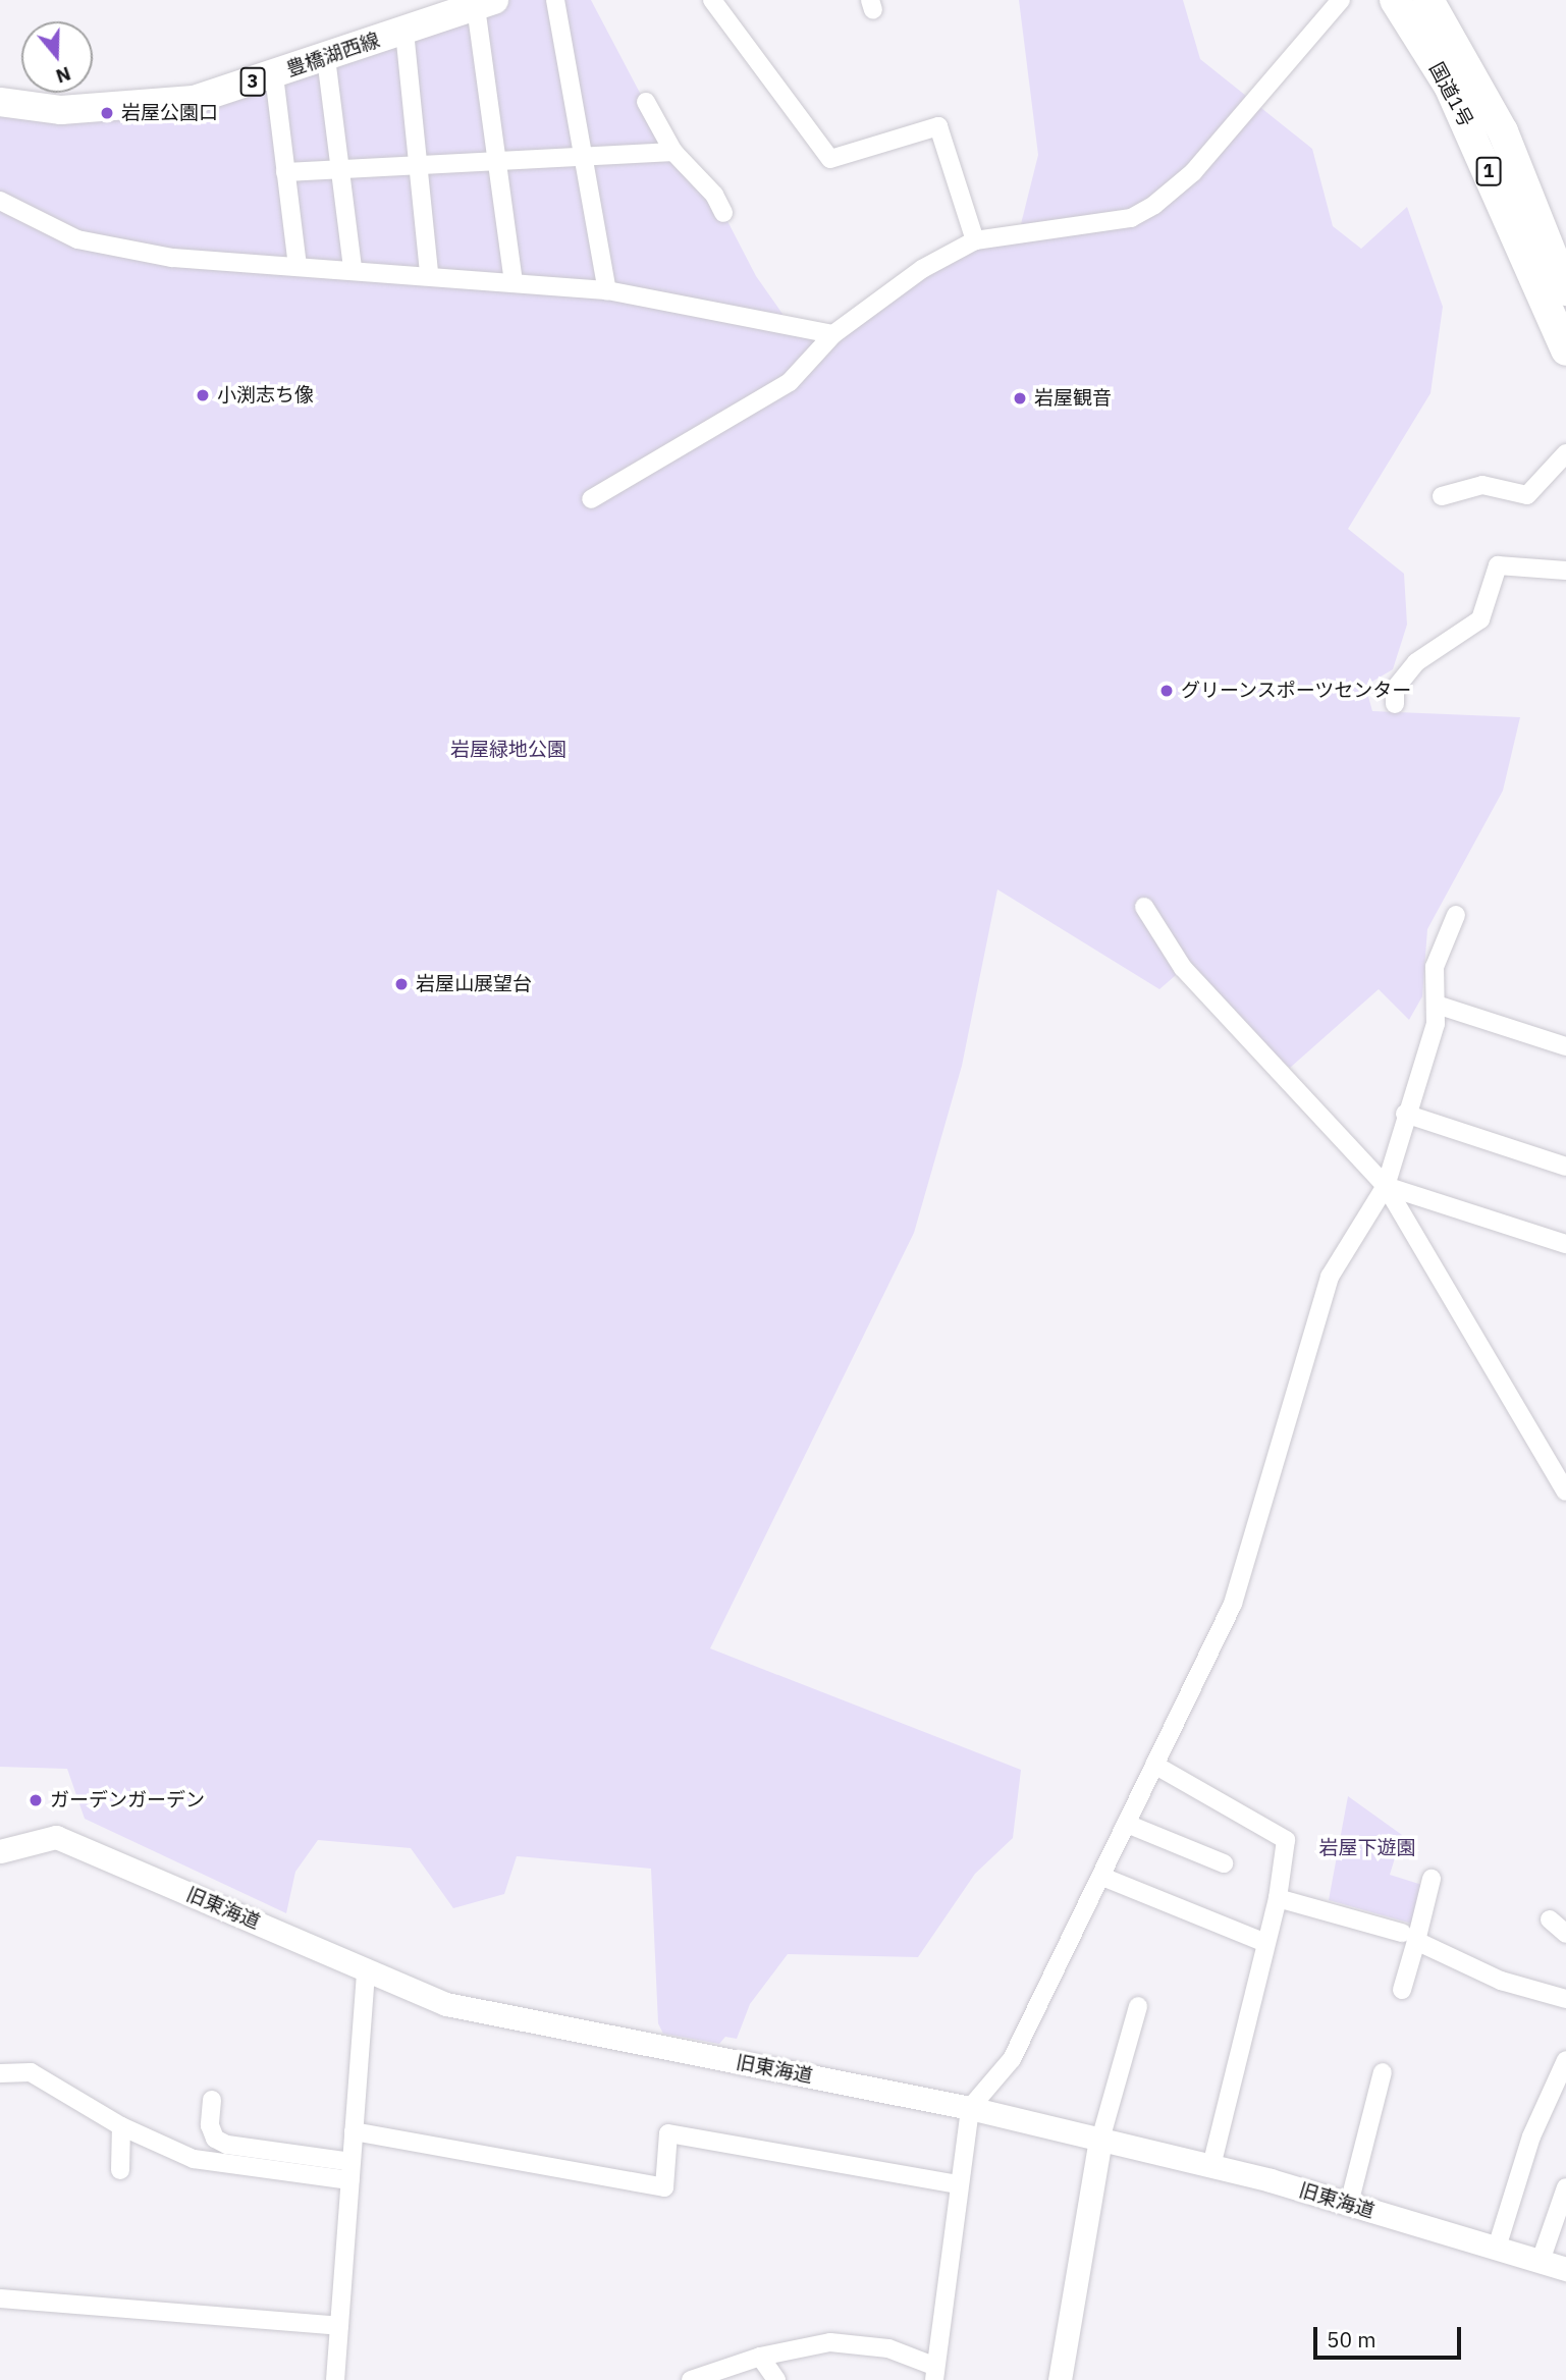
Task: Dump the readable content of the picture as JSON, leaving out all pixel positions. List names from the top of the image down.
{
  "streets": {
    "highway": ["国道1号", "1"],
    "main road": ["豊橋湖西線", "3"],
    "street": ["旧東海道"]
  },
  "parks": ["岩屋緑地公園", "岩屋下遊園"],
  "places": [
    "岩屋公園口",
    "小渕志ち像",
    "岩屋観音",
    "グリーンスポーツセンター",
    "岩屋山展望台",
    "ガーデンガーデン"
  ],
  "scale_bar": "50 m",
  "north": "bottom"
}
